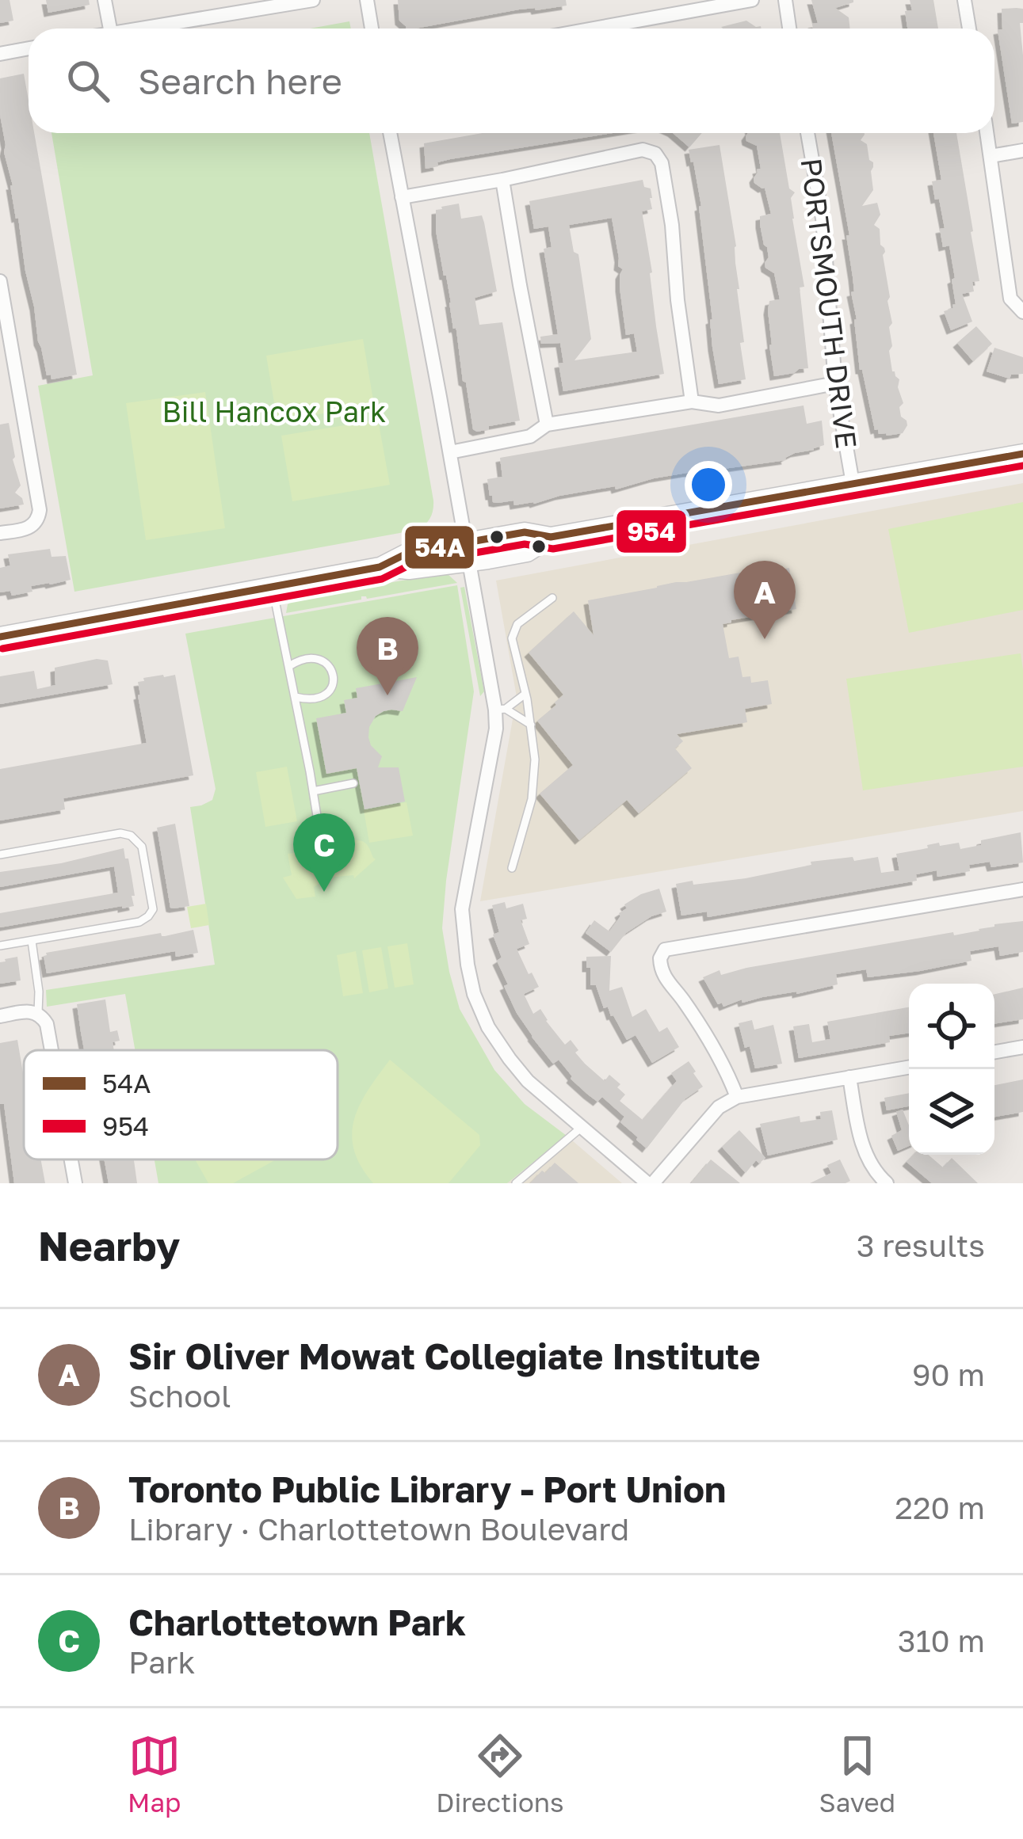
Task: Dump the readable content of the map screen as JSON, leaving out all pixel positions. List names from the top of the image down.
{
  "streets": {
    "street": ["PORTSMOUTH DRIVE"]
  },
  "parks": ["Bill Hancox Park"],
  "lines": ["transit line 54A", "transit line 954"],
  "legend": ["54A", "954"],
  "page": {
    "search": "Search here",
    "pins": ["A", "B", "C"],
    "heading": ["Nearby", "3 results"],
    "list": [
      {
        "mark": "A",
        "name": "Sir Oliver Mowat Collegiate Institute",
        "note": "School",
        "value": "90 m"
      },
      {
        "mark": "B",
        "name": "Toronto Public Library - Port Union",
        "note": "Library · Charlottetown Boulevard",
        "value": "220 m"
      },
      {
        "mark": "C",
        "name": "Charlottetown Park",
        "note": "Park",
        "value": "310 m"
      }
    ],
    "nav": ["Map", "Directions", "Saved"]
  }
}
